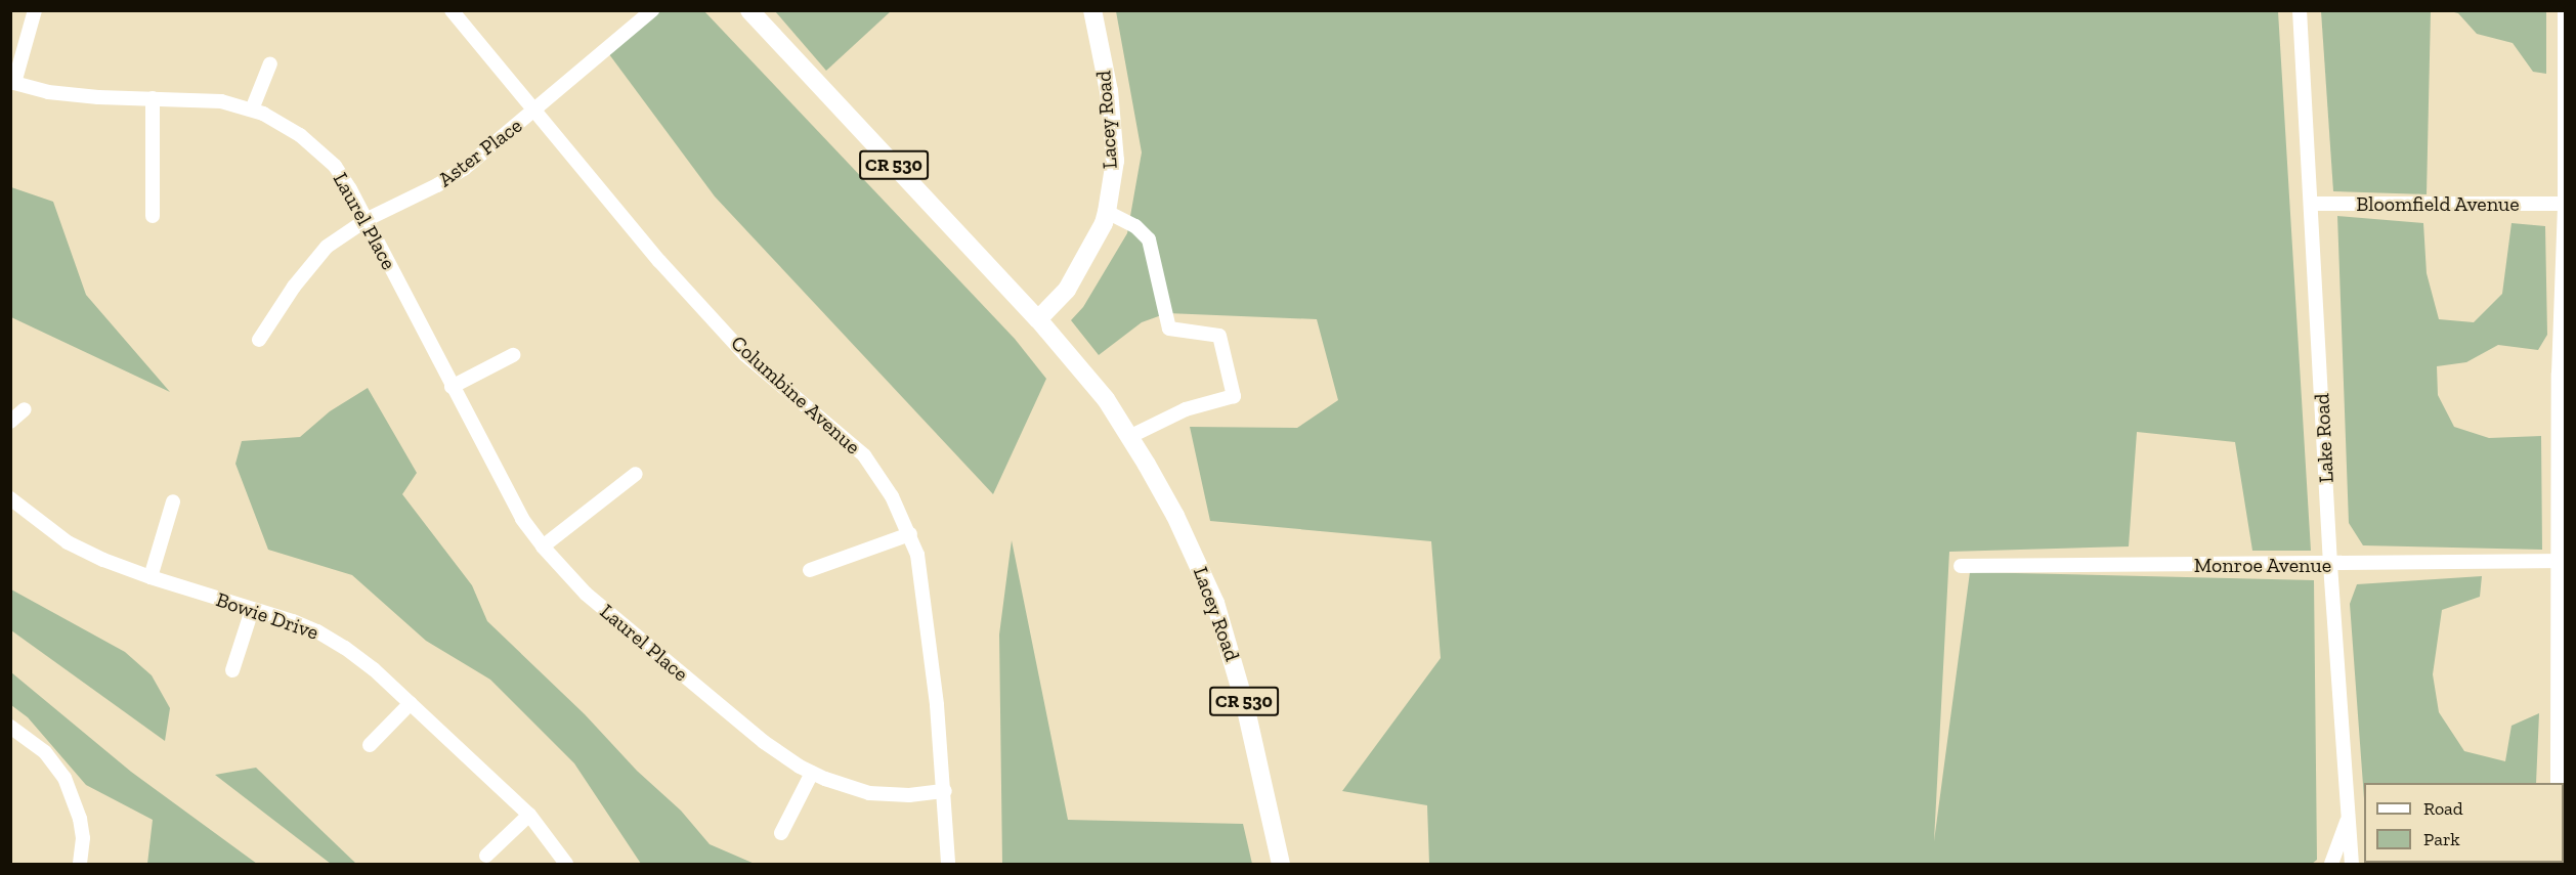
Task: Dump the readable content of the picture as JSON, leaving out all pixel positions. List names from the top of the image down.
{
  "streets": {
    "main road": ["Lacey Road", "CR 530"],
    "street": [
      "Aster Place",
      "Bloomfield Avenue",
      "Laurel Place",
      "Columbine Avenue",
      "Lake Road",
      "Monroe Avenue",
      "Bowie Drive"
    ]
  },
  "crossings": [
    ["Lacey Road", "CR 530"],
    ["Aster Place", "Laurel Place"],
    ["Aster Place", "Columbine Avenue"],
    ["Bloomfield Avenue", "Lake Road"],
    ["Laurel Place", "Columbine Avenue"],
    ["Lake Road", "Monroe Avenue"]
  ],
  "legend": ["Road", "Park"]
}
